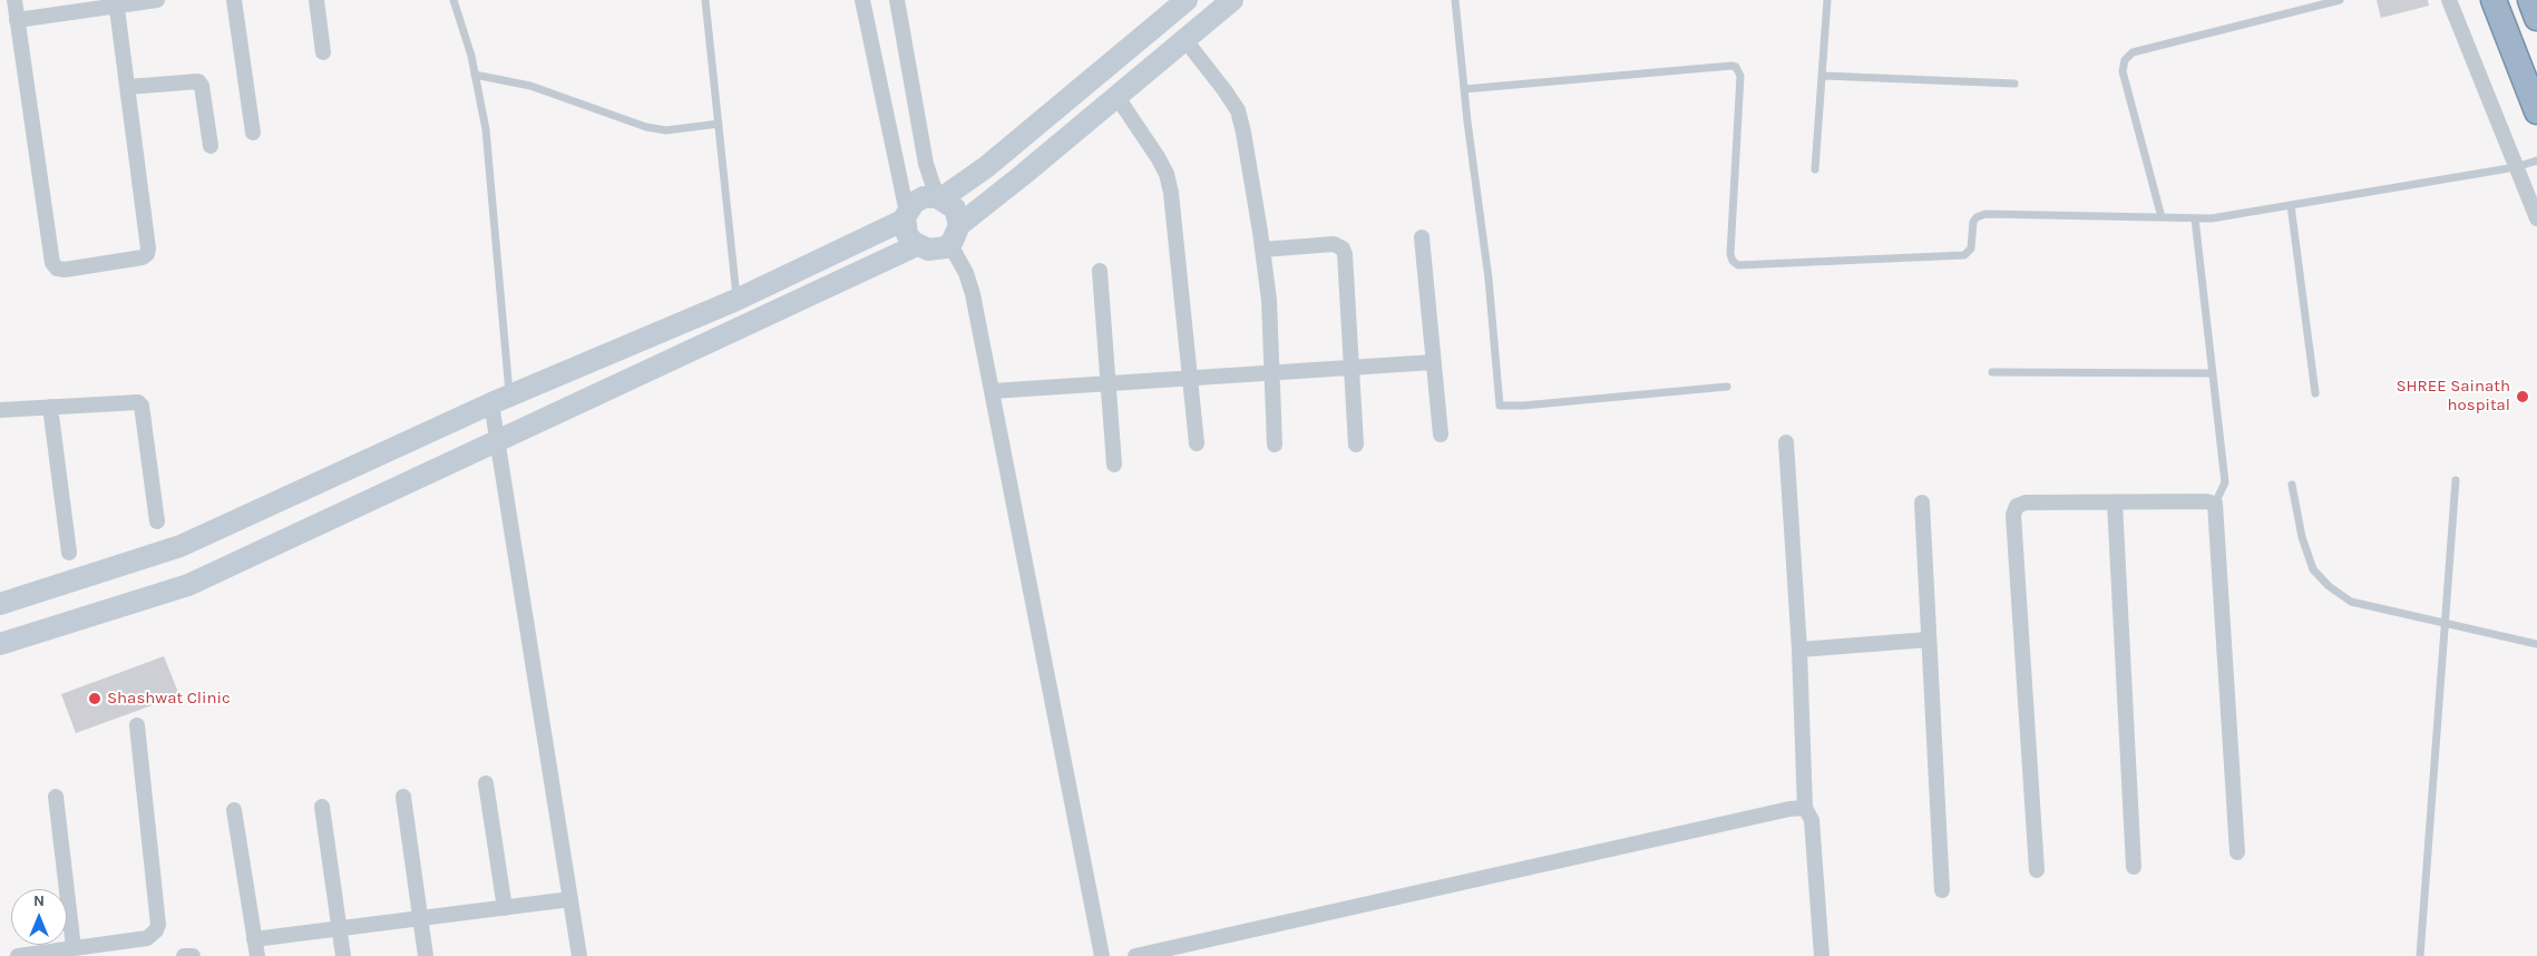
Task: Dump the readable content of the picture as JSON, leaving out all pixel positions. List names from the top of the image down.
{
  "places": ["SHREE Sainath hospital", "Shashwat Clinic"],
  "north": "top"
}
